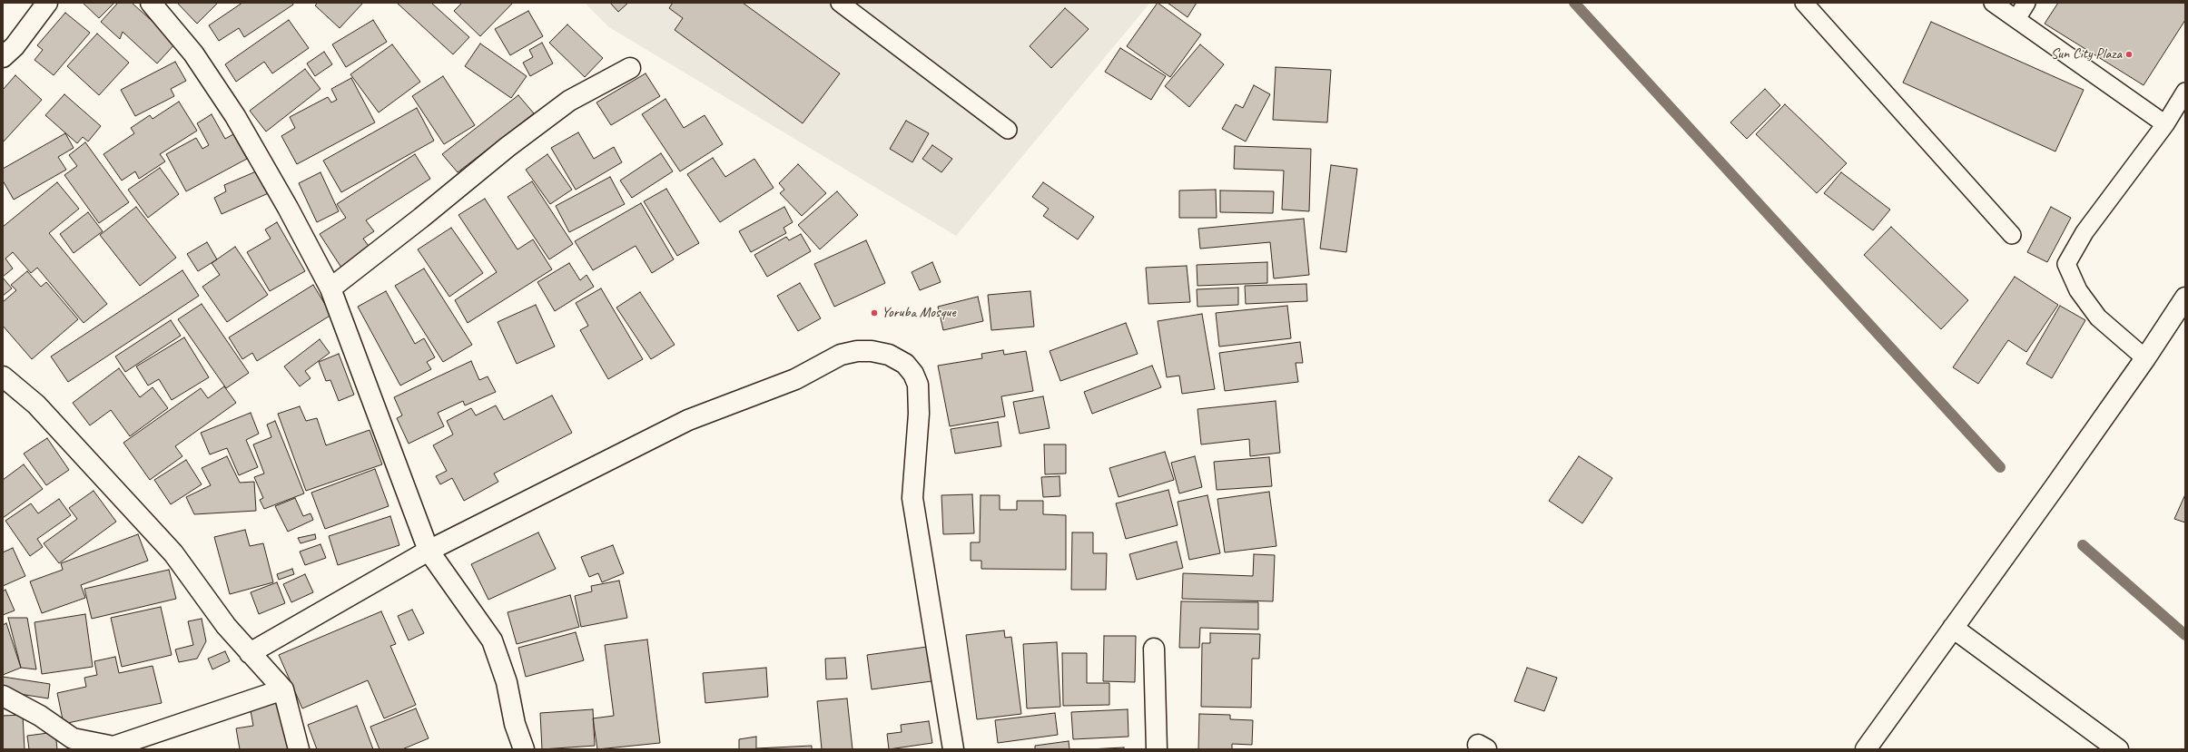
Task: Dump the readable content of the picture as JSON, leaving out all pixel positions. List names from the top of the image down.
{
  "places": ["Sun City Plaza", "Yoruba Mosque"]
}
